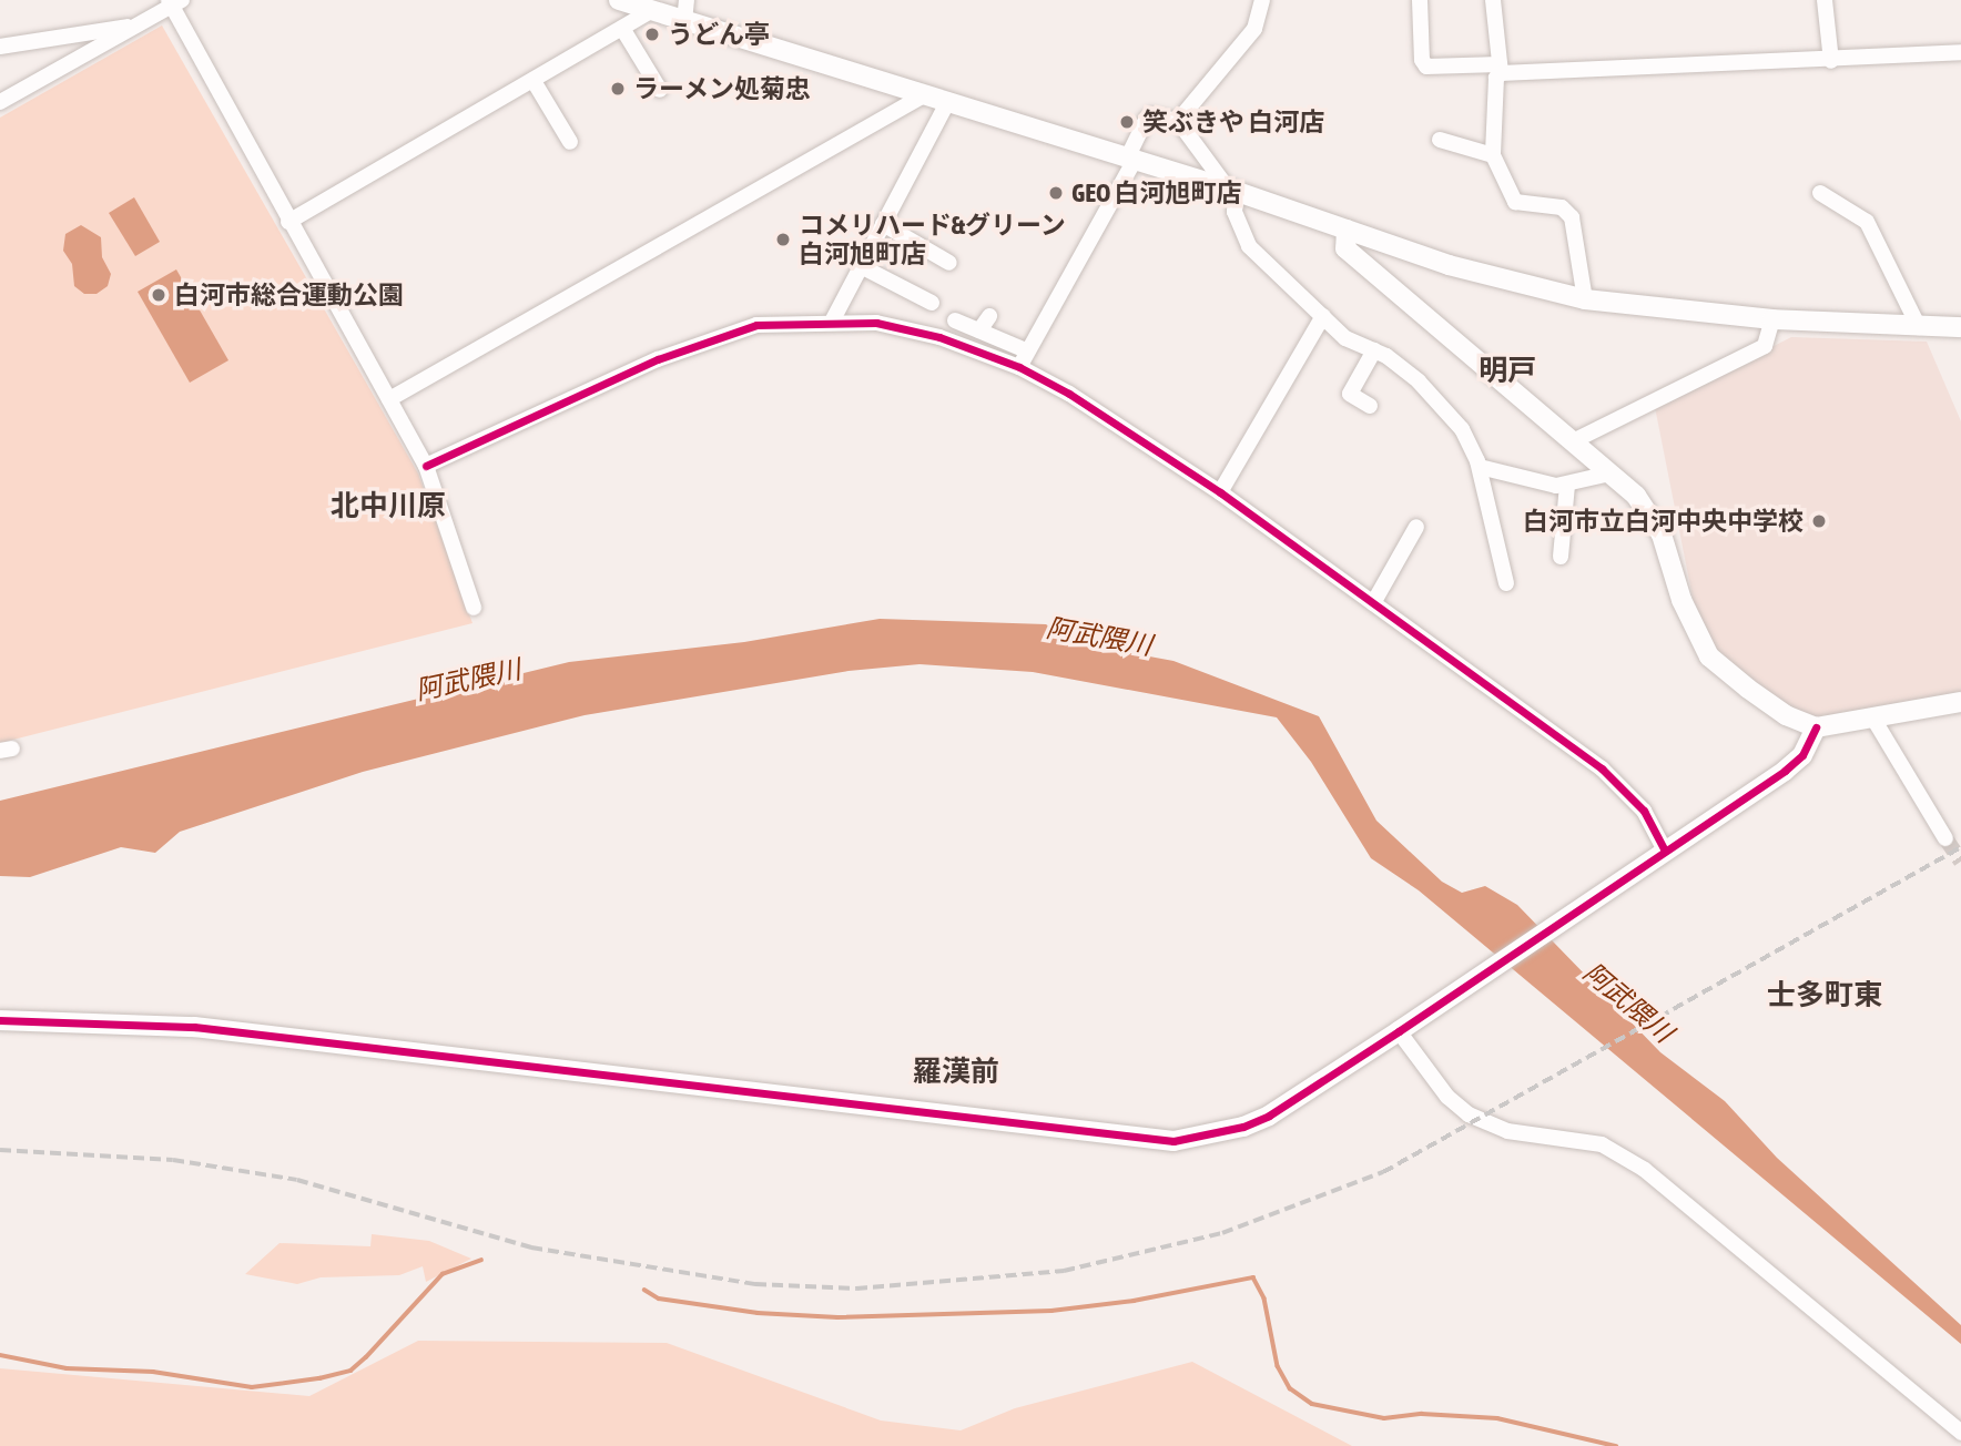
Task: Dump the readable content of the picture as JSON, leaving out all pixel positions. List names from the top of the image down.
{
  "districts": [
    "明戸",
    "北中川原",
    "士多町東",
    "羅漢前"
  ],
  "water": ["阿武隈川"],
  "places": [
    "うどん亭",
    "ラーメン処菊忠",
    "笑ぶきや 白河店",
    "GEO 白河旭町店",
    "コメリハード&グリーン 白河旭町店",
    "白河市総合運動公園",
    "白河市立白河中央中学校"
  ]
}
